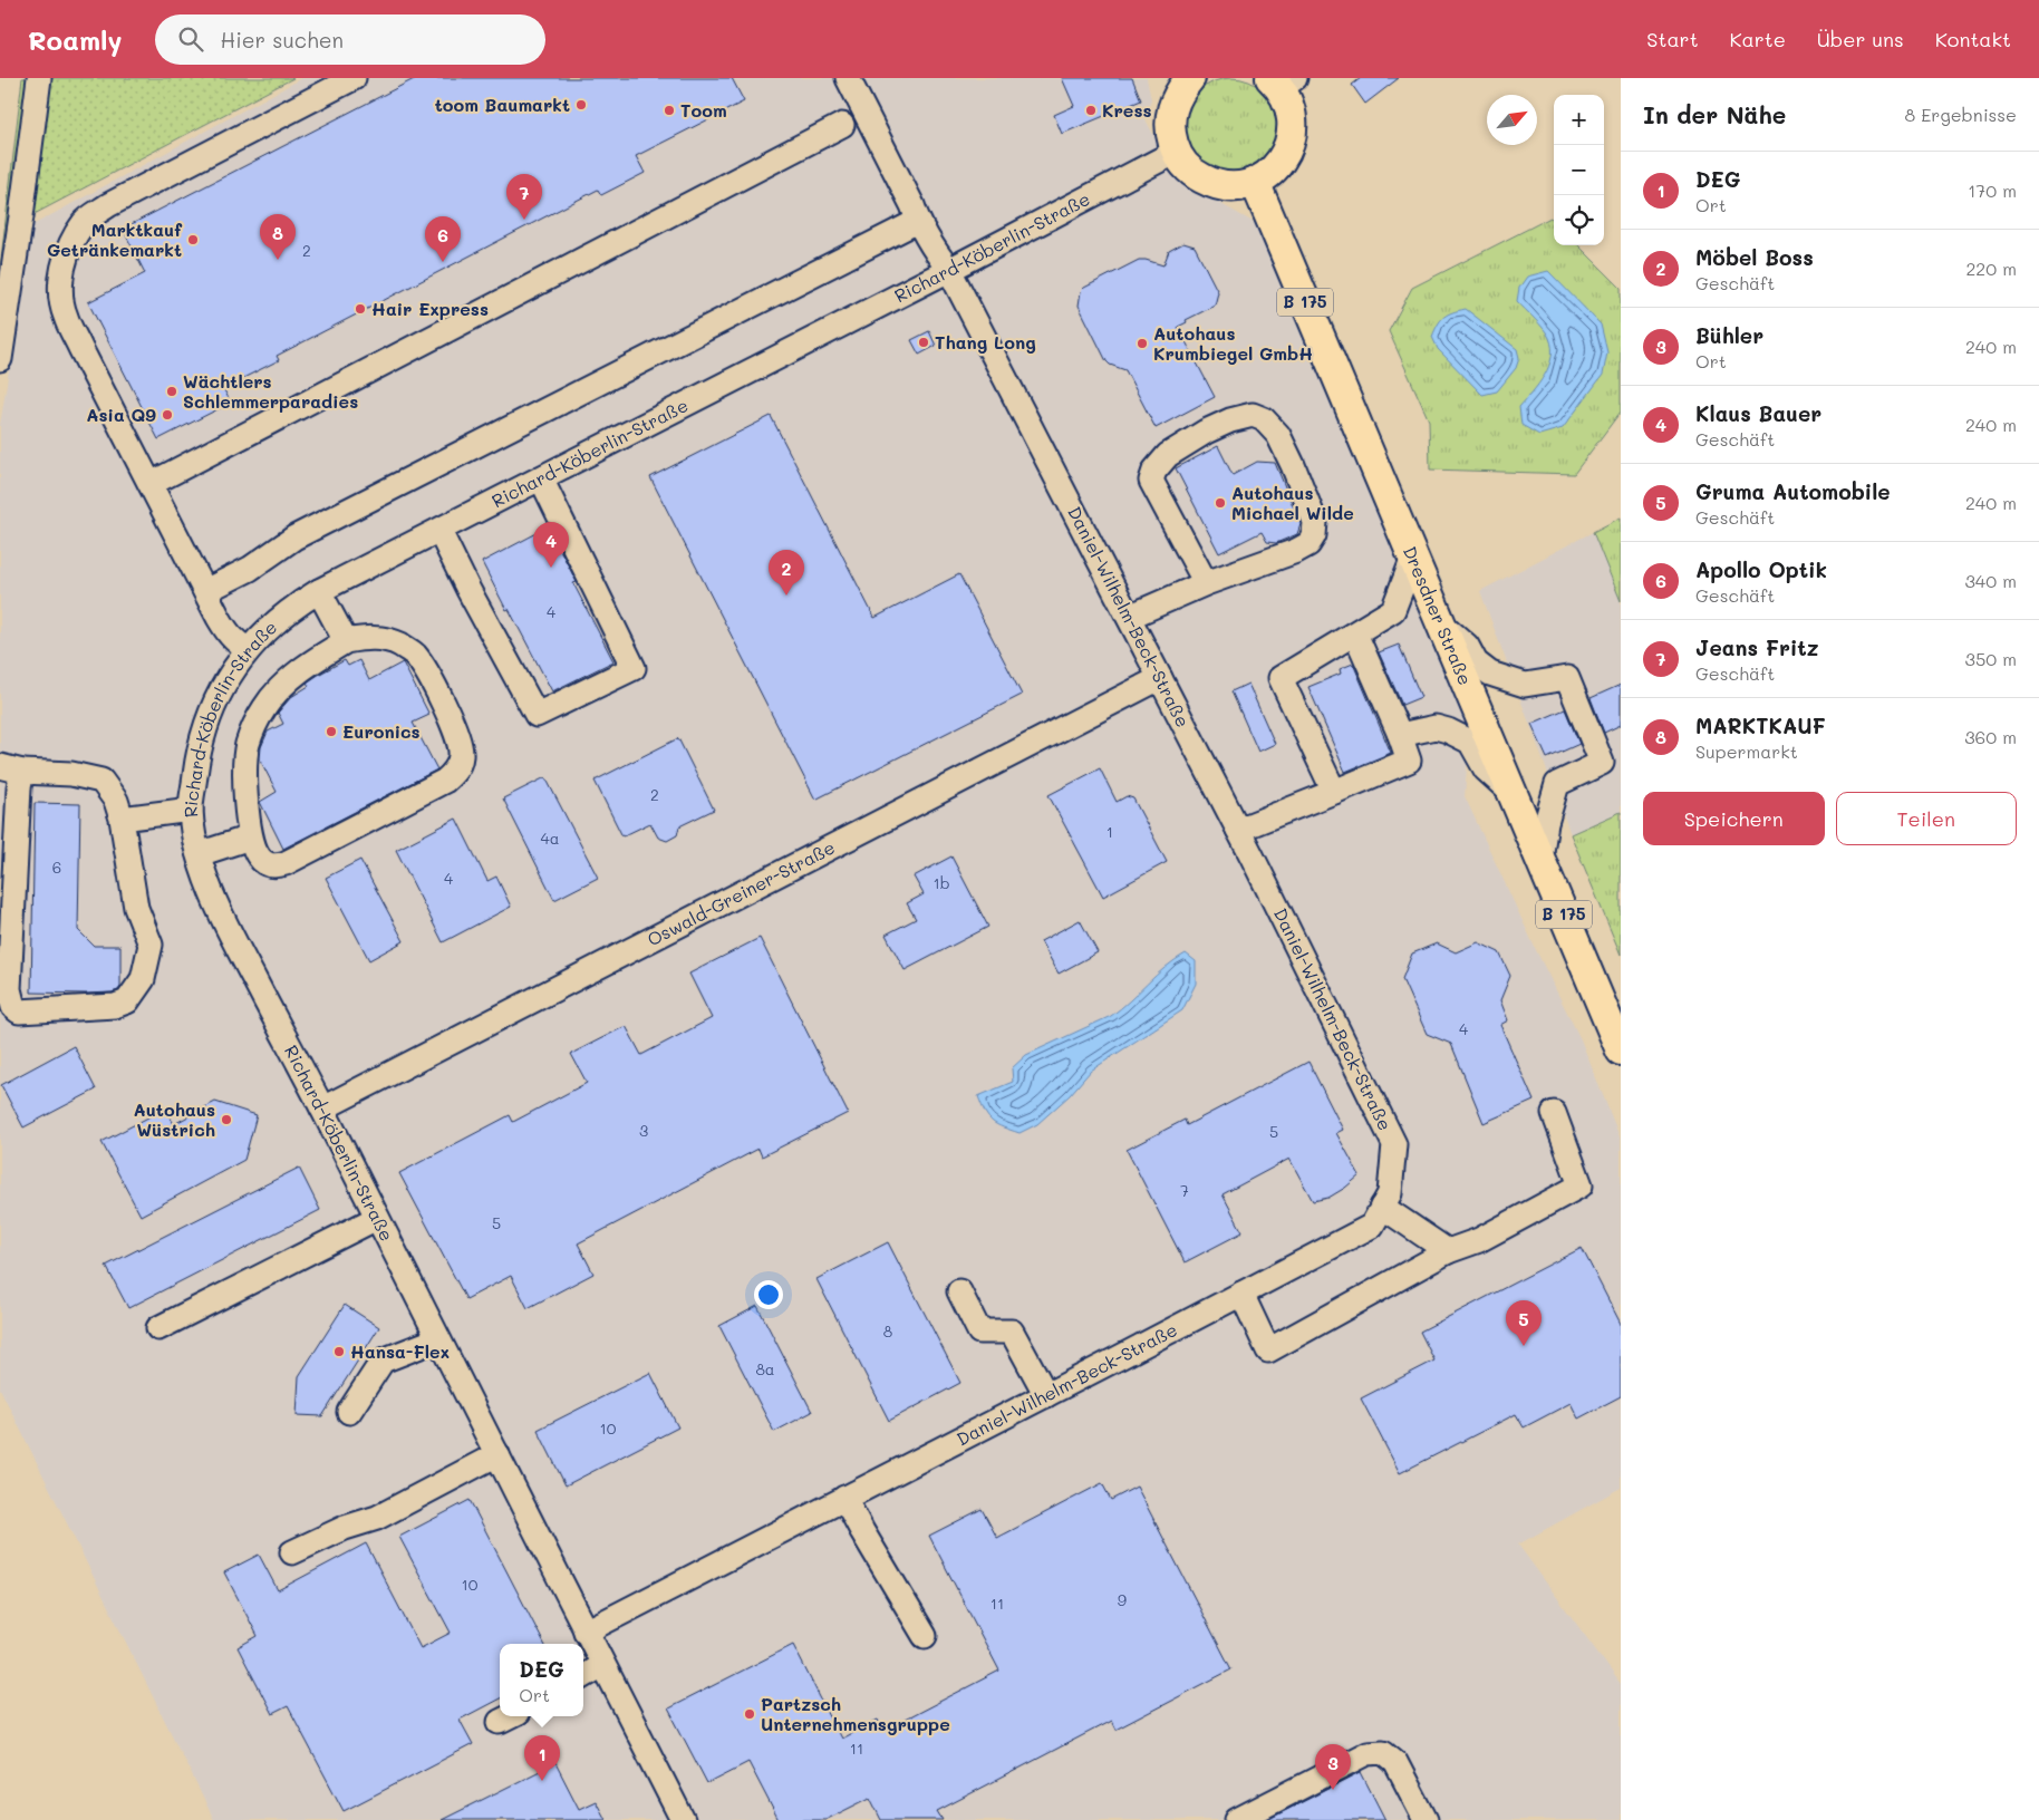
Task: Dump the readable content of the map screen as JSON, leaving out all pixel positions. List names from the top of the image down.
{
  "streets": {
    "main road": ["B 175", "Dresdner Straße"],
    "street": ["Richard-Köberlin-Straße", "Daniel-Wilhelm-Beck-Straße", "Oswald-Greiner-Straße"]
  },
  "crossings": [
    ["Richard-Köberlin-Straße", "Daniel-Wilhelm-Beck-Straße"],
    ["Richard-Köberlin-Straße", "Oswald-Greiner-Straße"],
    ["Daniel-Wilhelm-Beck-Straße", "Oswald-Greiner-Straße"]
  ],
  "places": [
    "toom Baumarkt",
    "Toom",
    "Kress",
    "Marktkauf Getränkemarkt",
    "Hair Express",
    "Thang Long",
    "Autohaus Krumbiegel GmbH",
    "Wächtlers Schlemmerparadies",
    "Asia Q9",
    "Autohaus Michael Wilde",
    "Euronics",
    "Autohaus Wüstrich",
    "Hansa-Flex",
    "Partzsch Unternehmensgruppe"
  ],
  "house_numbers": [
    "2",
    "4",
    "2",
    "1",
    "4a",
    "6",
    "4",
    "1b",
    "4",
    "3",
    "5",
    "7",
    "5",
    "8",
    "8a",
    "10",
    "10",
    "9",
    "11",
    "11"
  ],
  "north": "top right",
  "page": {
    "header": "Roamly",
    "search": "Hier suchen",
    "nav": [
      "Start",
      "Karte",
      "Über uns",
      "Kontakt"
    ],
    "heading": ["In der Nähe", "8 Ergebnisse"],
    "map_buttons": ["+", "−"],
    "list": [
      {
        "mark": "1",
        "name": "DEG",
        "note": "Ort",
        "value": "170 m"
      },
      {
        "mark": "2",
        "name": "Möbel Boss",
        "note": "Geschäft",
        "value": "220 m"
      },
      {
        "mark": "3",
        "name": "Bühler",
        "note": "Ort",
        "value": "240 m"
      },
      {
        "mark": "4",
        "name": "Klaus Bauer",
        "note": "Geschäft",
        "value": "240 m"
      },
      {
        "mark": "5",
        "name": "Gruma Automobile",
        "note": "Geschäft",
        "value": "240 m"
      },
      {
        "mark": "6",
        "name": "Apollo Optik",
        "note": "Geschäft",
        "value": "340 m"
      },
      {
        "mark": "7",
        "name": "Jeans Fritz",
        "note": "Geschäft",
        "value": "350 m"
      },
      {
        "mark": "8",
        "name": "MARKTKAUF",
        "note": "Supermarkt",
        "value": "360 m"
      }
    ],
    "pins": [
      "7",
      "8",
      "6",
      "4",
      "2",
      "5",
      "1",
      "3"
    ],
    "buttons": ["Speichern", "Teilen"],
    "popup": ["DEG", "Ort"]
  }
}
